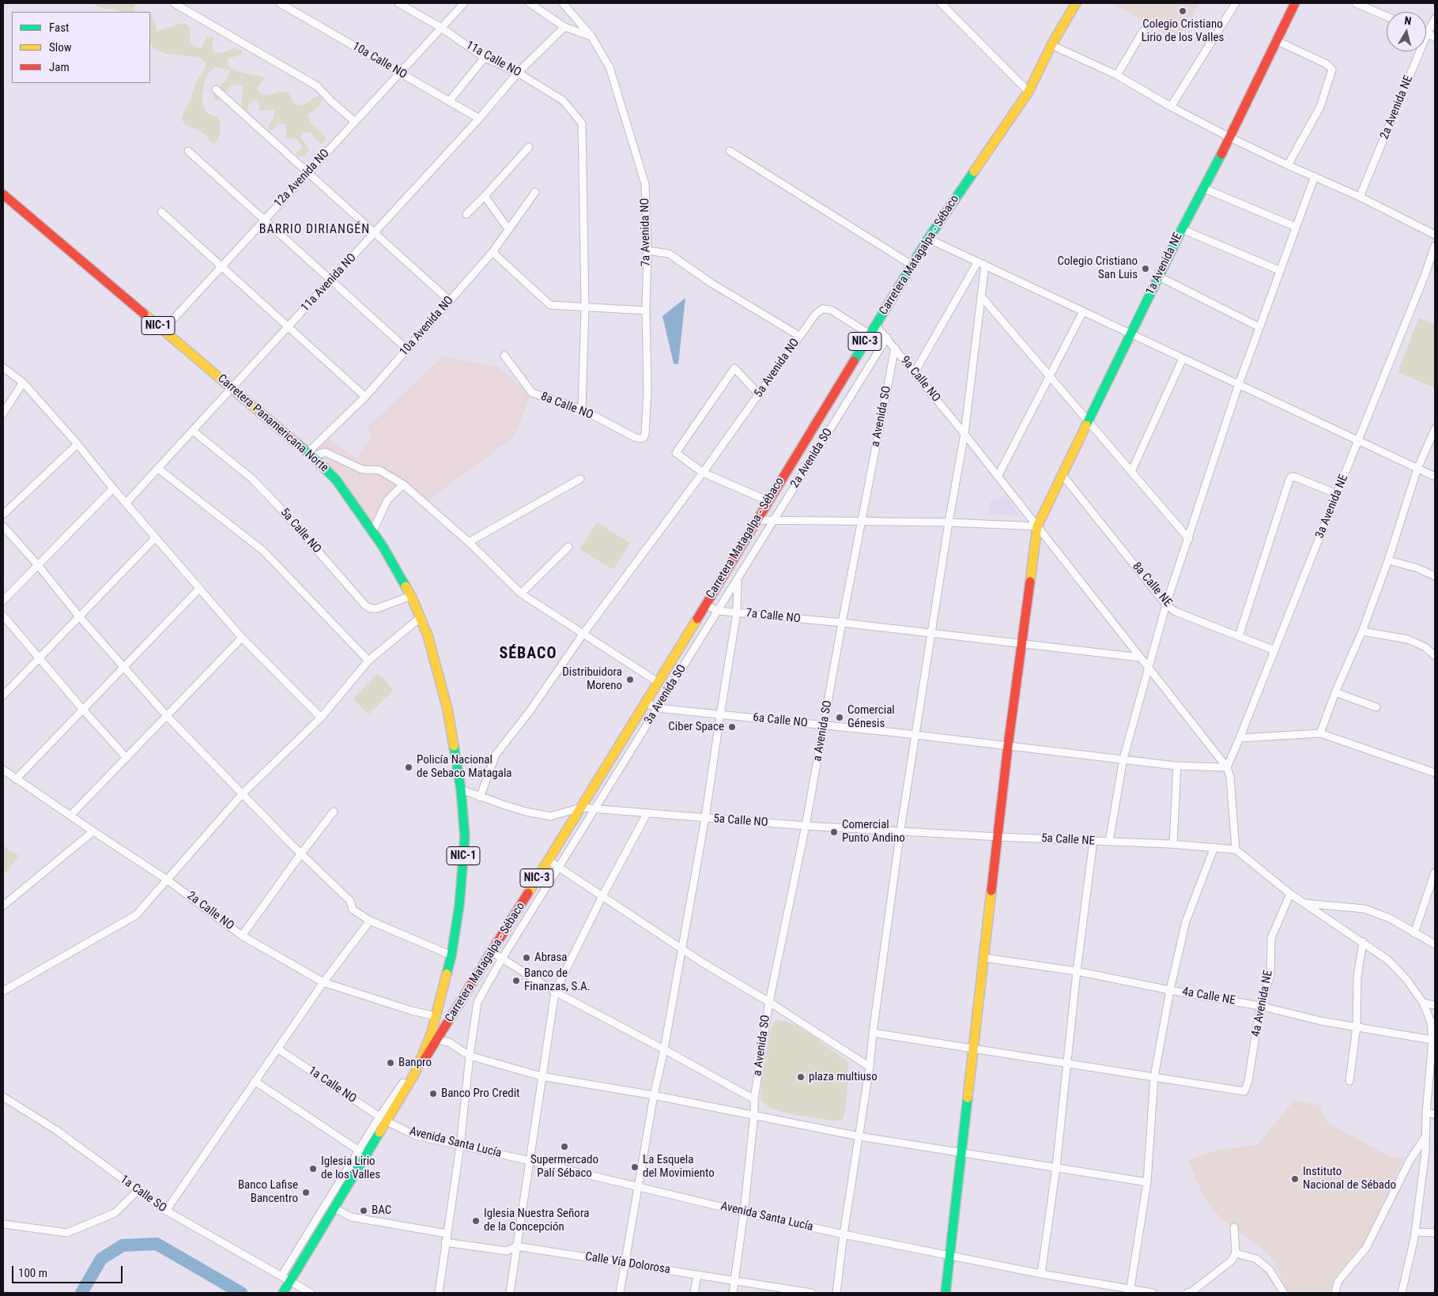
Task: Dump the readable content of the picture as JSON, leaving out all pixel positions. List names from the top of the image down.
{
  "streets": {
    "main road": [
      "Carretera Matagalpa - Sébaco",
      "1a Avenida NE",
      "NIC-1",
      "NIC-3",
      "Carretera Panamericana Norte"
    ],
    "street": [
      "11a Calle NO",
      "10a Calle NO",
      "2a Avenida NE",
      "12a Avenida NO",
      "7a Avenida NO",
      "11a Avenida NO",
      "10a Avenida NO",
      "5a Avenida NO",
      "9a Calle NO",
      "8a Calle NO",
      "a Avenida SO",
      "2a Avenida SO",
      "3a Avenida NE",
      "5a Calle NO",
      "8a Calle NE",
      "7a Calle NO",
      "3a Avenida SO",
      "6a Calle NO",
      "5a Calle NE",
      "2a Calle NO",
      "4a Calle NE",
      "4a Avenida NE",
      "1a Calle NO",
      "Avenida Santa Lucía",
      "1a Calle SO",
      "Calle Vía Dolorosa"
    ]
  },
  "crossings": [
    ["11a Calle NO", "12a Avenida NO"],
    ["11a Calle NO", "11a Avenida NO"],
    ["10a Calle NO", "12a Avenida NO"],
    ["10a Calle NO", "11a Avenida NO"],
    ["12a Avenida NO", "Carretera Panamericana Norte"],
    ["7a Avenida NO", "8a Calle NO"],
    ["Carretera Matagalpa - Sébaco", "5a Avenida NO"],
    ["Carretera Matagalpa - Sébaco", "9a Calle NO"],
    ["Carretera Matagalpa - Sébaco", "Carretera Panamericana Norte"],
    ["Carretera Matagalpa - Sébaco", "5a Calle NO"],
    ["Carretera Matagalpa - Sébaco", "7a Calle NO"],
    ["Carretera Matagalpa - Sébaco", "6a Calle NO"],
    ["1a Avenida NE", "9a Calle NO"],
    ["1a Avenida NE", "8a Calle NE"],
    ["1a Avenida NE", "7a Calle NO"],
    ["1a Avenida NE", "6a Calle NO"],
    ["1a Avenida NE", "5a Calle NE"],
    ["1a Avenida NE", "4a Calle NE"],
    ["1a Avenida NE", "Avenida Santa Lucía"],
    ["11a Avenida NO", "Carretera Panamericana Norte"],
    ["11a Avenida NO", "5a Calle NO"],
    ["10a Avenida NO", "Carretera Panamericana Norte"],
    ["9a Calle NO", "a Avenida SO"],
    ["9a Calle NO", "2a Avenida SO"],
    ["9a Calle NO", "3a Avenida NE"],
    ["9a Calle NO", "7a Calle NO"],
    ["9a Calle NO", "6a Calle NO"],
    ["a Avenida SO", "5a Calle NO"],
    ["a Avenida SO", "7a Calle NO"],
    ["a Avenida SO", "6a Calle NO"],
    ["a Avenida SO", "Avenida Santa Lucía"],
    ["a Avenida SO", "Calle Vía Dolorosa"],
    ["Carretera Panamericana Norte", "5a Calle NO"],
    ["Carretera Panamericana Norte", "2a Calle NO"],
    ["Carretera Panamericana Norte", "1a Calle NO"],
    ["Carretera Panamericana Norte", "Avenida Santa Lucía"],
    ["Carretera Panamericana Norte", "1a Calle SO"],
    ["2a Avenida SO", "3a Avenida SO"],
    ["3a Avenida NE", "8a Calle NE"],
    ["3a Avenida NE", "6a Calle NO"],
    ["5a Calle NO", "3a Avenida SO"],
    ["5a Calle NO", "5a Calle NE"],
    ["7a Calle NO", "3a Avenida SO"],
    ["3a Avenida SO", "6a Calle NO"],
    ["3a Avenida SO", "Avenida Santa Lucía"],
    ["3a Avenida SO", "Calle Vía Dolorosa"],
    ["4a Calle NE", "4a Avenida NE"],
    ["1a Calle NO", "Avenida Santa Lucía"]
  ],
  "districts": ["BARRIO DIRIANGÉN", "SÉBACO"],
  "places": [
    "Colegio Cristiano Lirio de los Valles",
    "Colegio Cristiano San Luis",
    "Distribuidora Moreno",
    "Comercial Génesis",
    "Ciber Space",
    "Policía Nacional de Sebaco Matagala",
    "Comercial Punto Andino",
    "Abrasa",
    "Banco de Finanzas, S.A.",
    "Banpro",
    "plaza multiuso",
    "Banco Pro Credit",
    "Supermercado Palí Sébaco",
    "La Esquela del Movimiento",
    "Iglesia Lirio de los Valles",
    "Instituto Nacional de Sébado",
    "Banco Lafise Bancentro",
    "BAC",
    "Iglesia Nuestra Señora de la Concepción"
  ],
  "legend": ["Fast", "Slow", "Jam"],
  "scale_bar": "100 m",
  "north": "top"
}
